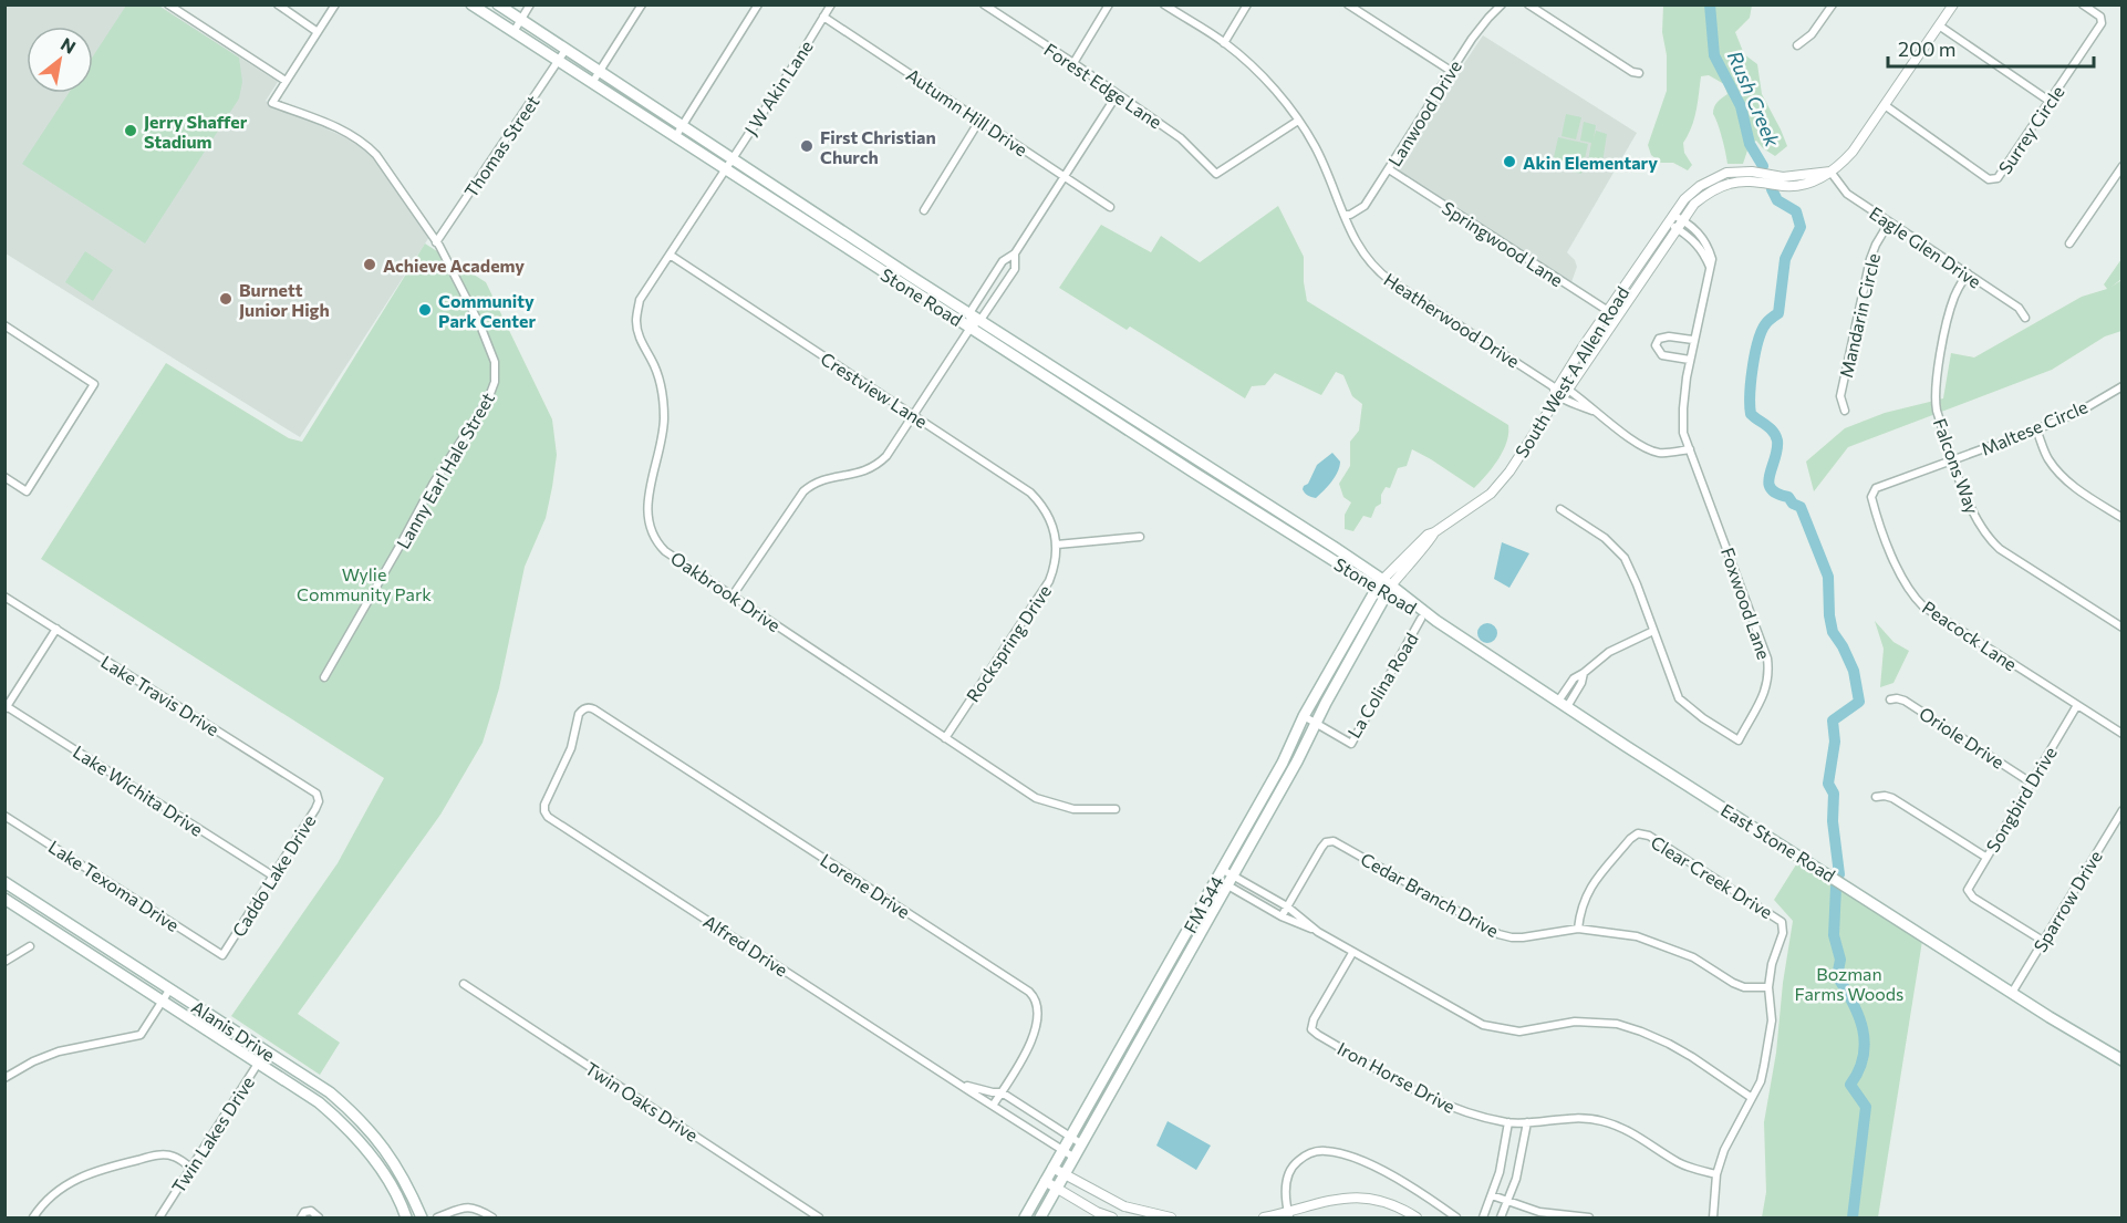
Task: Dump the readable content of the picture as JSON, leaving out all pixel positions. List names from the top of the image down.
{
  "streets": {
    "main road": [
      "Stone Road",
      "East Stone Road",
      "FM 544",
      "Alanis Drive"
    ],
    "street": [
      "Forest Edge Lane",
      "J W Akin Lane",
      "Autumn Hill Drive",
      "Lanwood Drive",
      "Surrey Circle",
      "Thomas Street",
      "Springwood Lane",
      "Eagle Glen Drive",
      "Mandarin Circle",
      "Heatherwood Drive",
      "South West A Allen Road",
      "Crestview Lane",
      "Maltese Circle",
      "Falcons Way",
      "Lanny Earl Hale Street",
      "Oakbrook Drive",
      "Foxwood Lane",
      "Peacock Lane",
      "Rockspring Drive",
      "La Colina Road",
      "Lake Travis Drive",
      "Oriole Drive",
      "Lake Wichita Drive",
      "Songbird Drive",
      "Caddo Lake Drive",
      "Clear Creek Drive",
      "Lake Texoma Drive",
      "Lorene Drive",
      "Cedar Branch Drive",
      "Sparrow Drive",
      "Alfred Drive",
      "Iron Horse Drive",
      "Twin Oaks Drive",
      "Twin Lakes Drive"
    ]
  },
  "crossings": [
    ["Forest Edge Lane", "Heatherwood Drive"],
    ["J W Akin Lane", "Autumn Hill Drive"],
    ["J W Akin Lane", "Stone Road"],
    ["J W Akin Lane", "Oakbrook Drive"],
    ["Lanwood Drive", "Springwood Lane"],
    ["Lanwood Drive", "Heatherwood Drive"],
    ["Thomas Street", "Stone Road"],
    ["Thomas Street", "Lanny Earl Hale Street"],
    ["Springwood Lane", "South West A Allen Road"],
    ["Eagle Glen Drive", "Mandarin Circle"],
    ["Eagle Glen Drive", "South West A Allen Road"],
    ["Eagle Glen Drive", "Falcons Way"],
    ["Stone Road", "South West A Allen Road"],
    ["Stone Road", "Oakbrook Drive"],
    ["Stone Road", "East Stone Road"],
    ["Stone Road", "FM 544"],
    ["Heatherwood Drive", "South West A Allen Road"],
    ["Heatherwood Drive", "Foxwood Lane"],
    ["South West A Allen Road", "Foxwood Lane"],
    ["South West A Allen Road", "FM 544"],
    ["Crestview Lane", "Oakbrook Drive"],
    ["Crestview Lane", "Rockspring Drive"],
    ["Maltese Circle", "Falcons Way"],
    ["Maltese Circle", "Peacock Lane"],
    ["Oakbrook Drive", "Rockspring Drive"],
    ["Peacock Lane", "Songbird Drive"],
    ["La Colina Road", "FM 544"],
    ["Lake Travis Drive", "Caddo Lake Drive"],
    ["Oriole Drive", "Songbird Drive"],
    ["Lake Wichita Drive", "Caddo Lake Drive"],
    ["Songbird Drive", "Sparrow Drive"],
    ["East Stone Road", "Sparrow Drive"],
    ["Caddo Lake Drive", "Lake Texoma Drive"],
    ["Clear Creek Drive", "Cedar Branch Drive"],
    ["Lorene Drive", "Alfred Drive"],
    ["FM 544", "Alfred Drive"],
    ["Alanis Drive", "Twin Lakes Drive"]
  ],
  "water": ["Rush Creek"],
  "parks": ["Wylie Community Park", "Bozman Farms Woods"],
  "places": [
    "Jerry Shaffer Stadium",
    "First Christian Church",
    "Akin Elementary",
    "Achieve Academy",
    "Burnett Junior High",
    "Community Park Center"
  ],
  "scale_bar": "200 m",
  "north": "top right"
}
